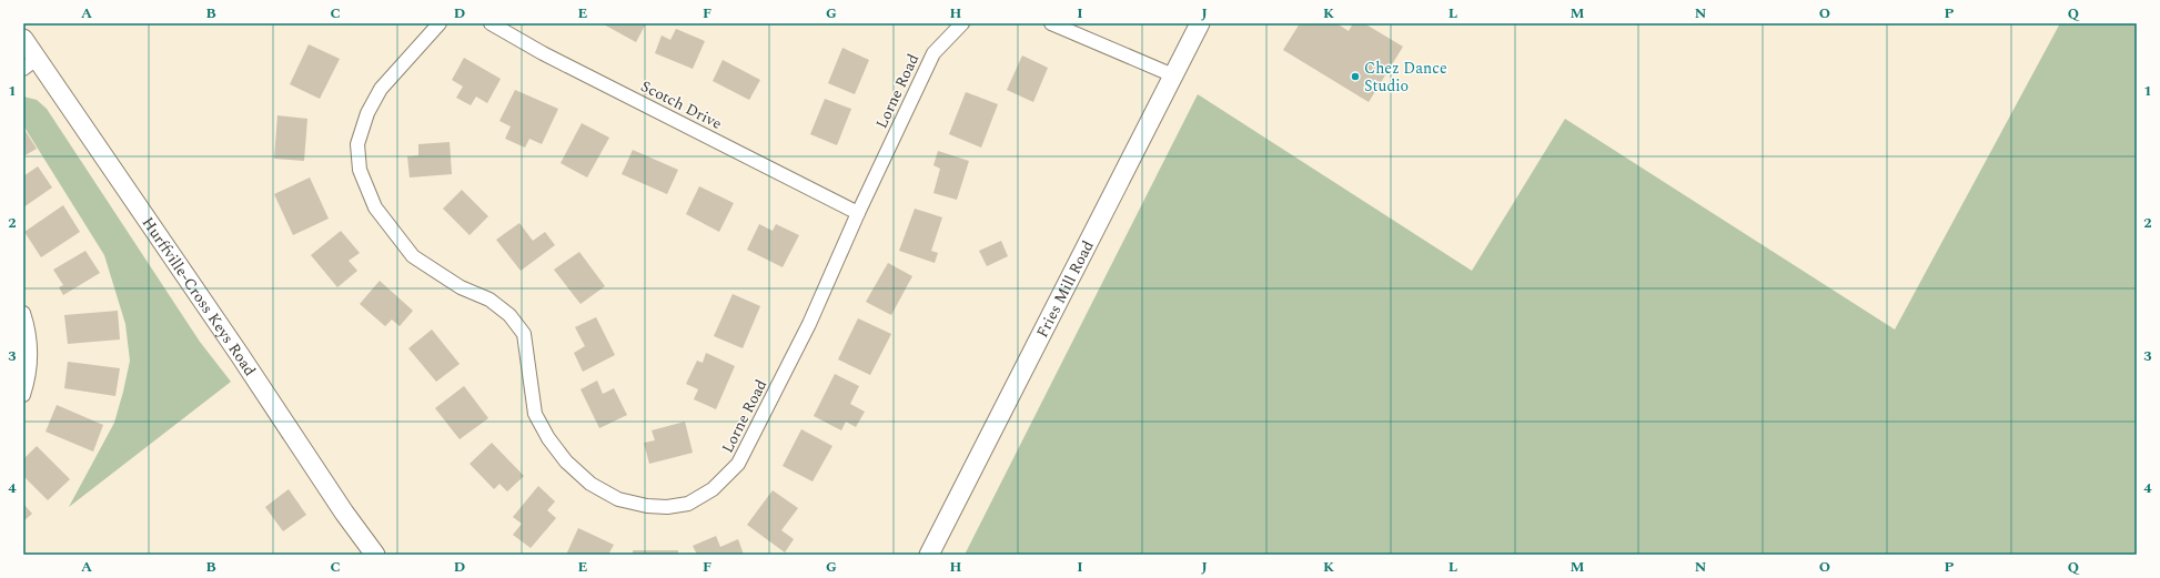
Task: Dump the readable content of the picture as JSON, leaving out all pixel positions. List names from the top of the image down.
{
  "streets": {
    "main road": ["Fries Mill Road", "Hurffville-Cross Keys Road"],
    "street": ["Lorne Road", "Scotch Drive"]
  },
  "crossings": [
    ["Lorne Road", "Scotch Drive"]
  ],
  "places": ["Chez Dance Studio"],
  "grid": {
    "columns": [
      "A",
      "B",
      "C",
      "D",
      "E",
      "F",
      "G",
      "H",
      "I",
      "J",
      "K",
      "L",
      "M",
      "N",
      "O",
      "P",
      "Q"
    ],
    "rows": [
      "1",
      "2",
      "3",
      "4"
    ]
  }
}
